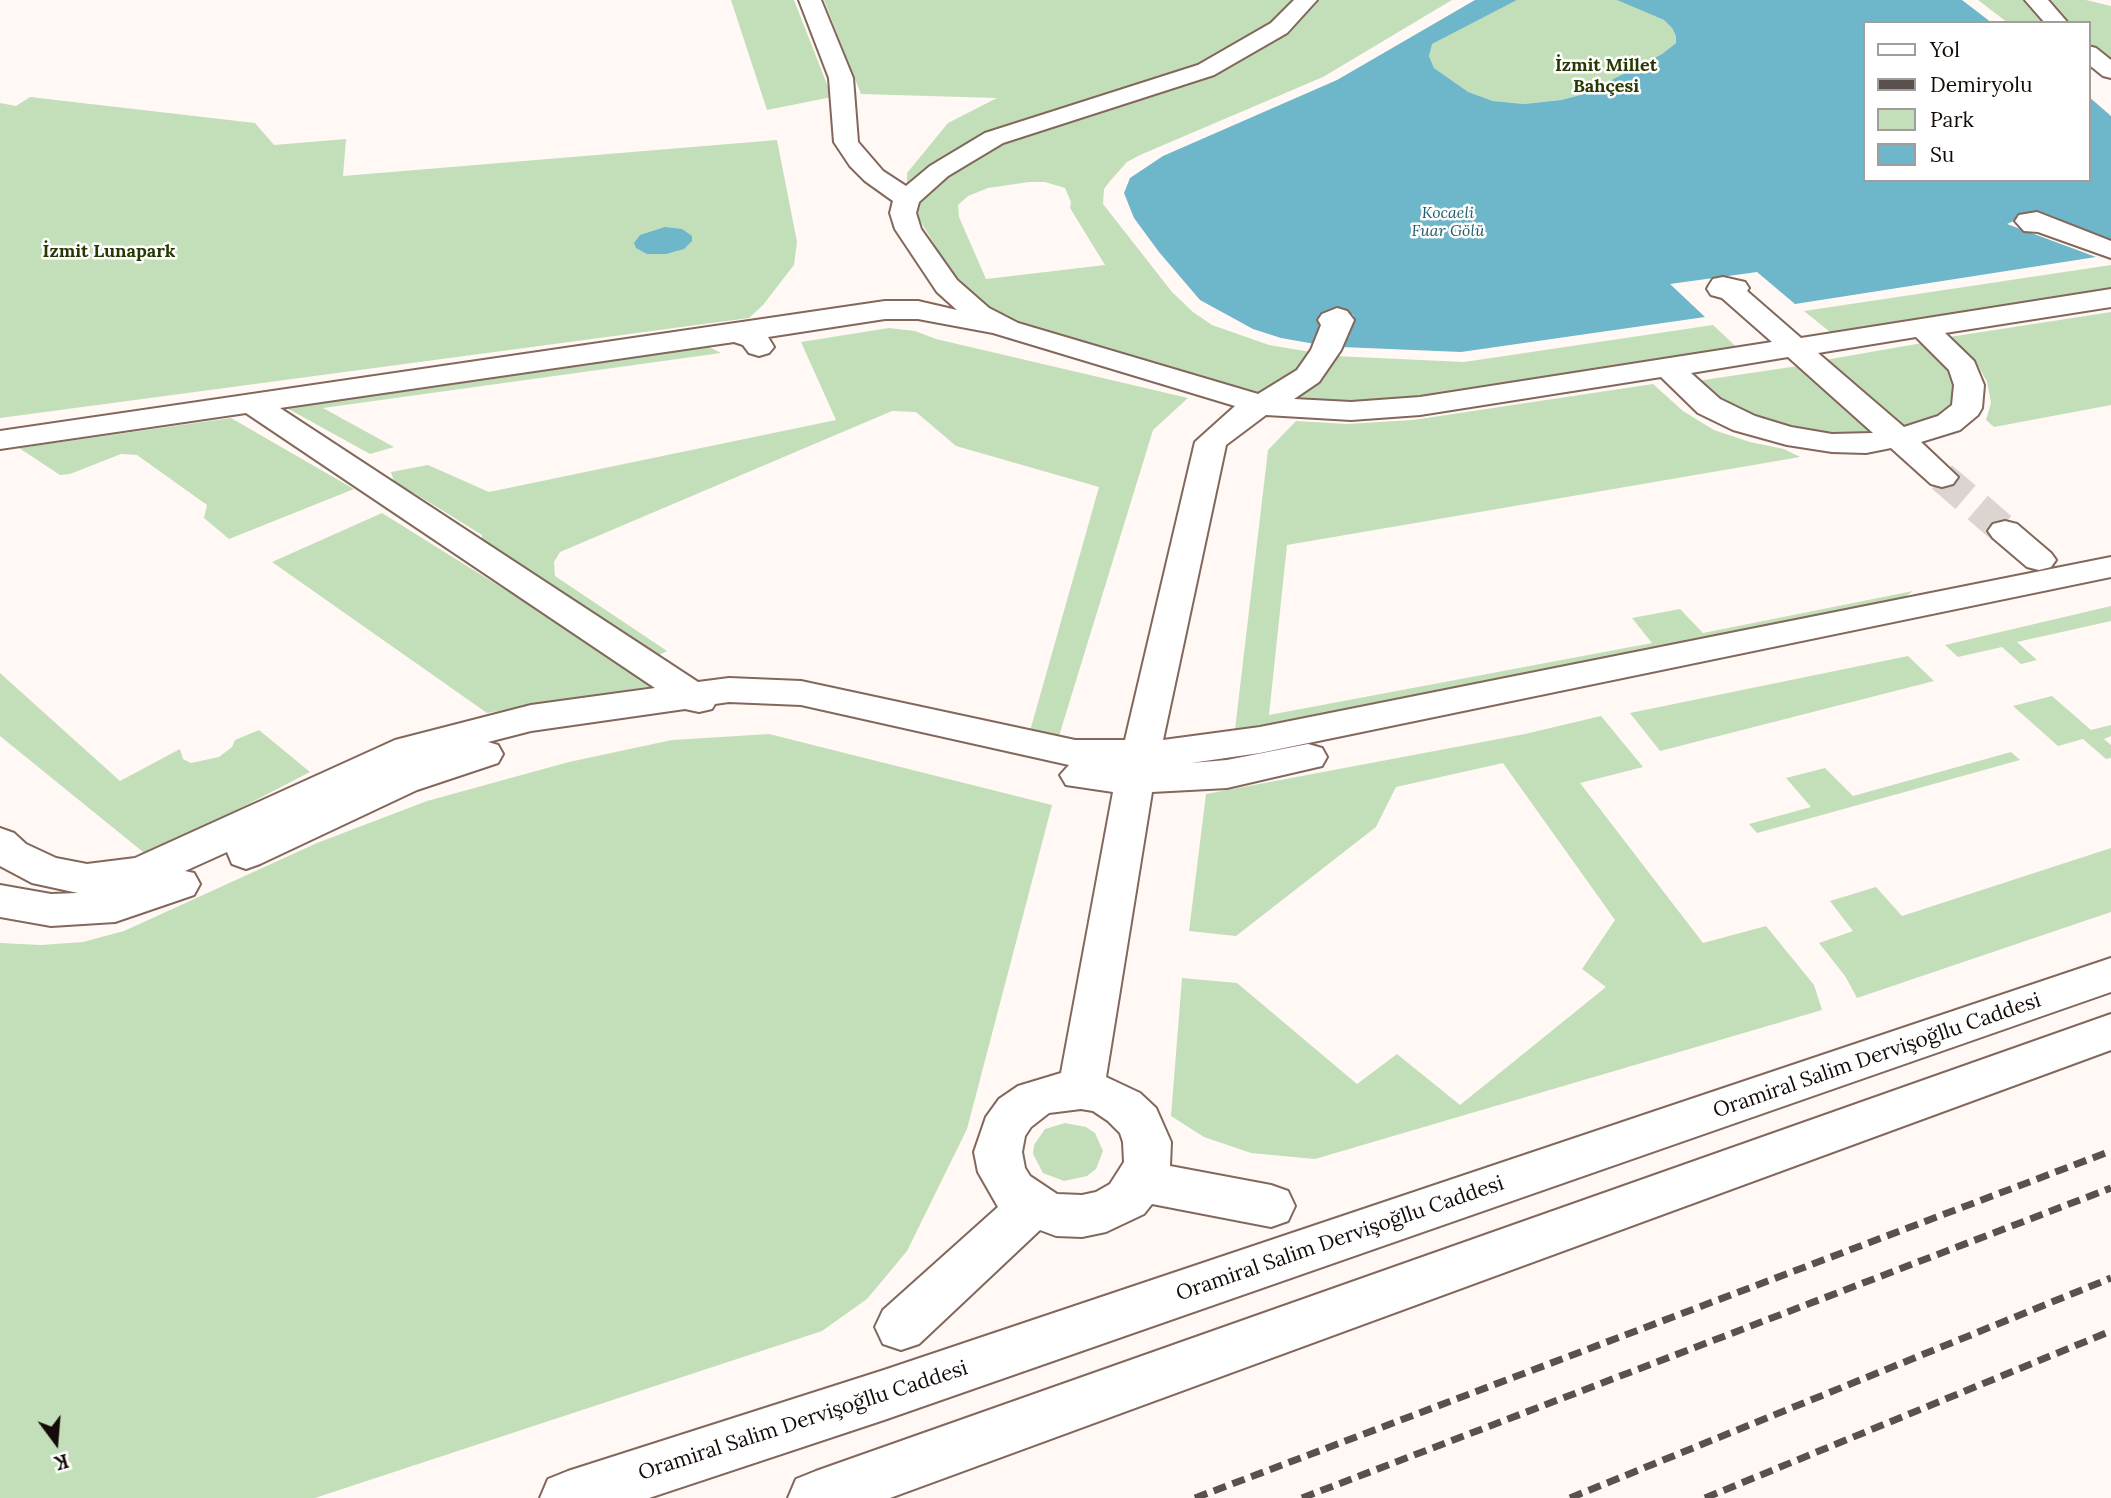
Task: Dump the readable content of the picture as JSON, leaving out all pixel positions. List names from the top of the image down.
{
  "streets": {
    "street": ["Oramiral Salim Dervişoğllu Caddesi"]
  },
  "districts": ["İzmit Millet Bahçesi", "İzmit Lunapark"],
  "water": ["Kocaeli Fuar Gölü"],
  "legend": [
    "Yol",
    "Demiryolu",
    "Park",
    "Su"
  ],
  "north": "bottom"
}
